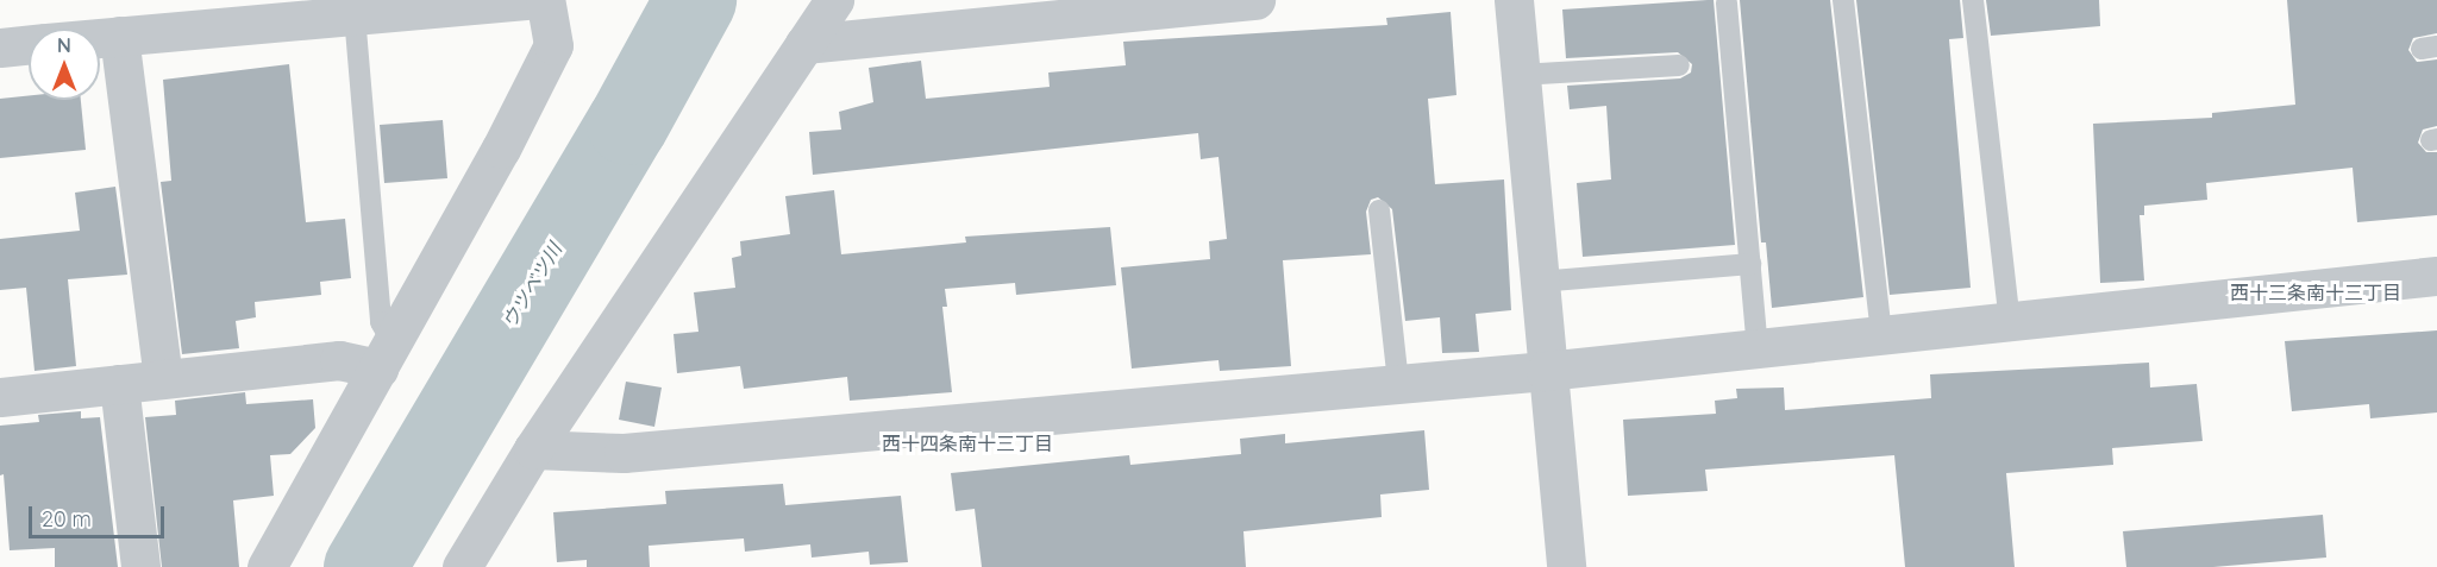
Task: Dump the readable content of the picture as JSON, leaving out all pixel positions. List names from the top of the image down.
{
  "districts": ["西十三条南十三丁目", "西十四条南十三丁目"],
  "water": ["ウツベツ川"],
  "scale_bar": "20 m",
  "north": "top"
}
